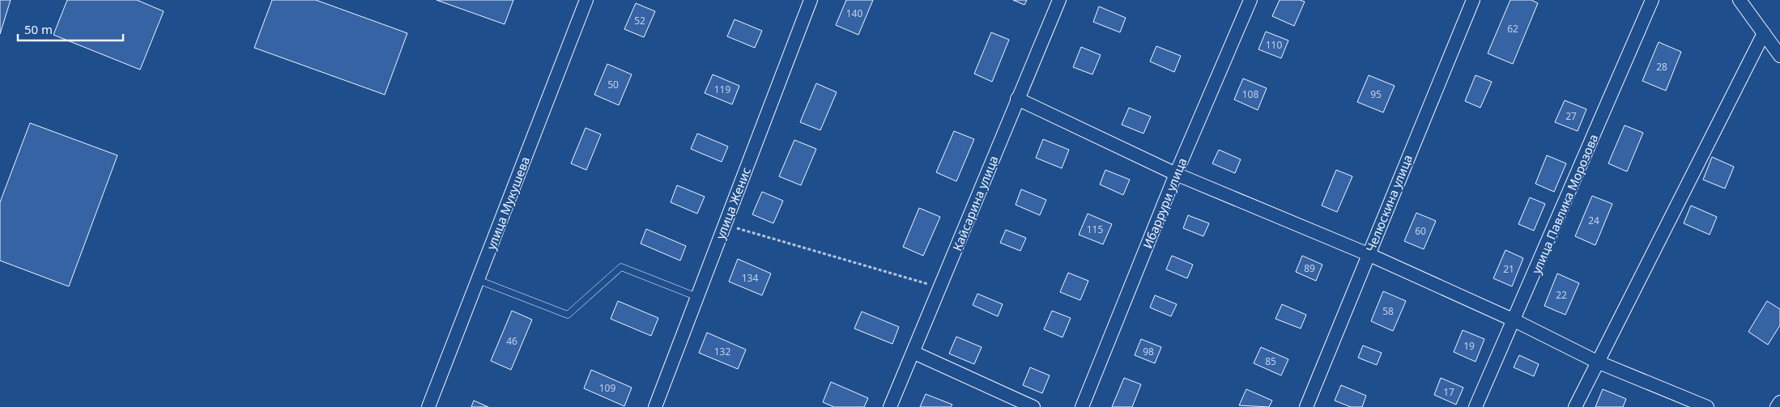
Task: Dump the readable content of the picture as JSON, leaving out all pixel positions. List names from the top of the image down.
{
  "streets": {
    "street": [
      "улица Мукушева",
      "улица Женис",
      "Кайсарина улица",
      "Ибаррури улица",
      "Челюскина улица",
      "улица Павлика Морозова"
    ]
  },
  "house_numbers": [
    "140",
    "52",
    "62",
    "110",
    "28",
    "50",
    "119",
    "108",
    "95",
    "27",
    "24",
    "115",
    "60",
    "89",
    "21",
    "134",
    "22",
    "58",
    "46",
    "19",
    "132",
    "98",
    "85",
    "109",
    "17"
  ],
  "scale_bar": "50 m"
}
